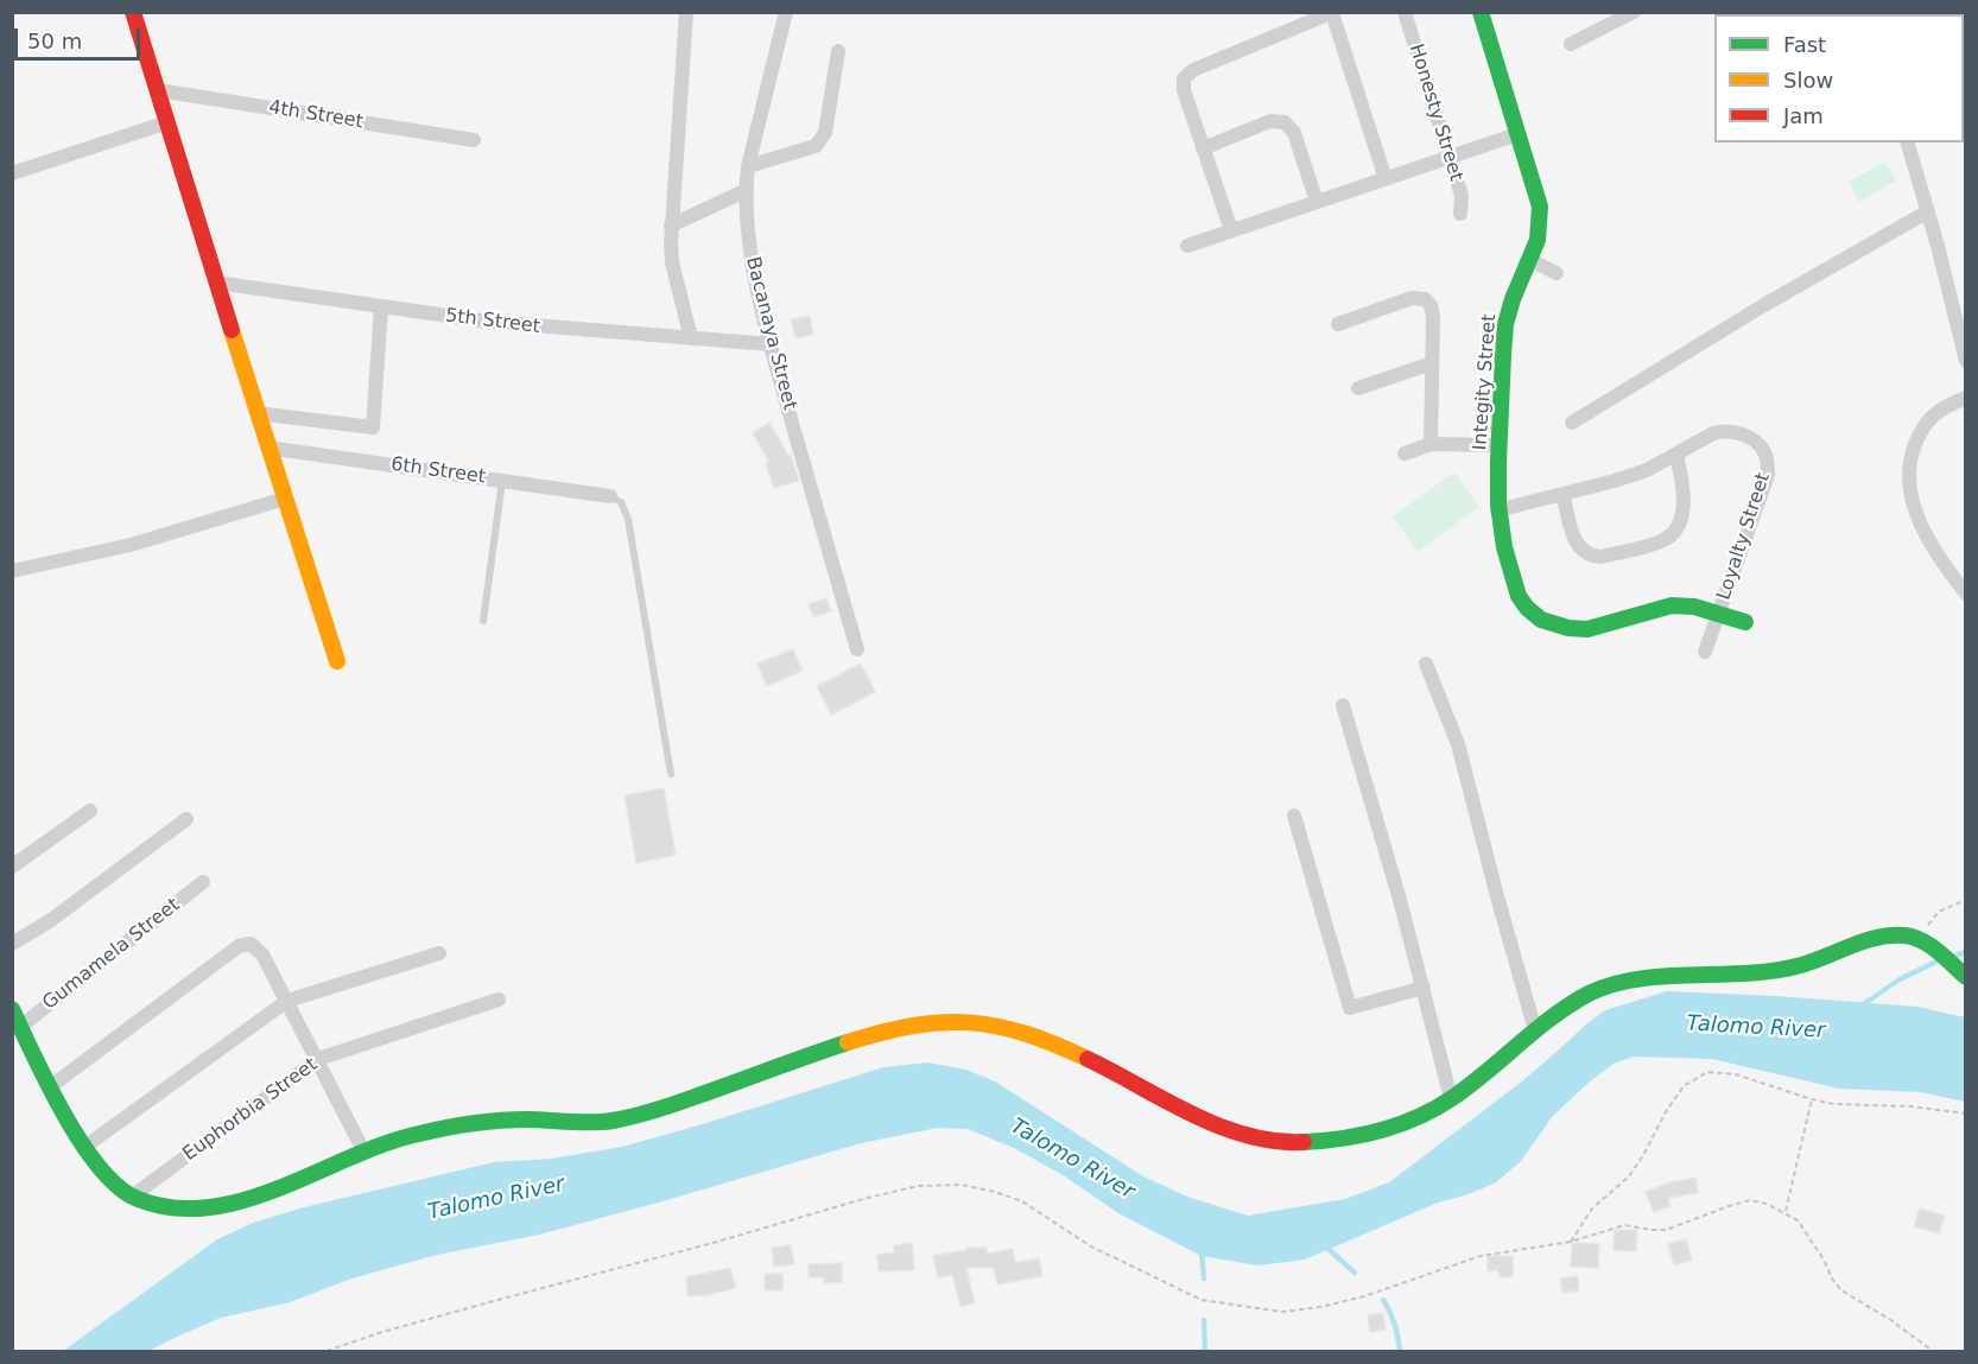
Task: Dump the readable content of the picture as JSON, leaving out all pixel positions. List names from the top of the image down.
{
  "streets": {
    "street": [
      "Honesty Street",
      "4th Street",
      "5th Street",
      "Bacanaya Street",
      "Integity Street",
      "6th Street",
      "Loyalty Street",
      "Gumamela Street",
      "Euphorbia Street"
    ]
  },
  "crossings": [
    ["5th Street", "Bacanaya Street"],
    ["Integity Street", "Loyalty Street"]
  ],
  "water": ["Talomo River"],
  "legend": ["Fast", "Slow", "Jam"],
  "scale_bar": "50 m"
}
